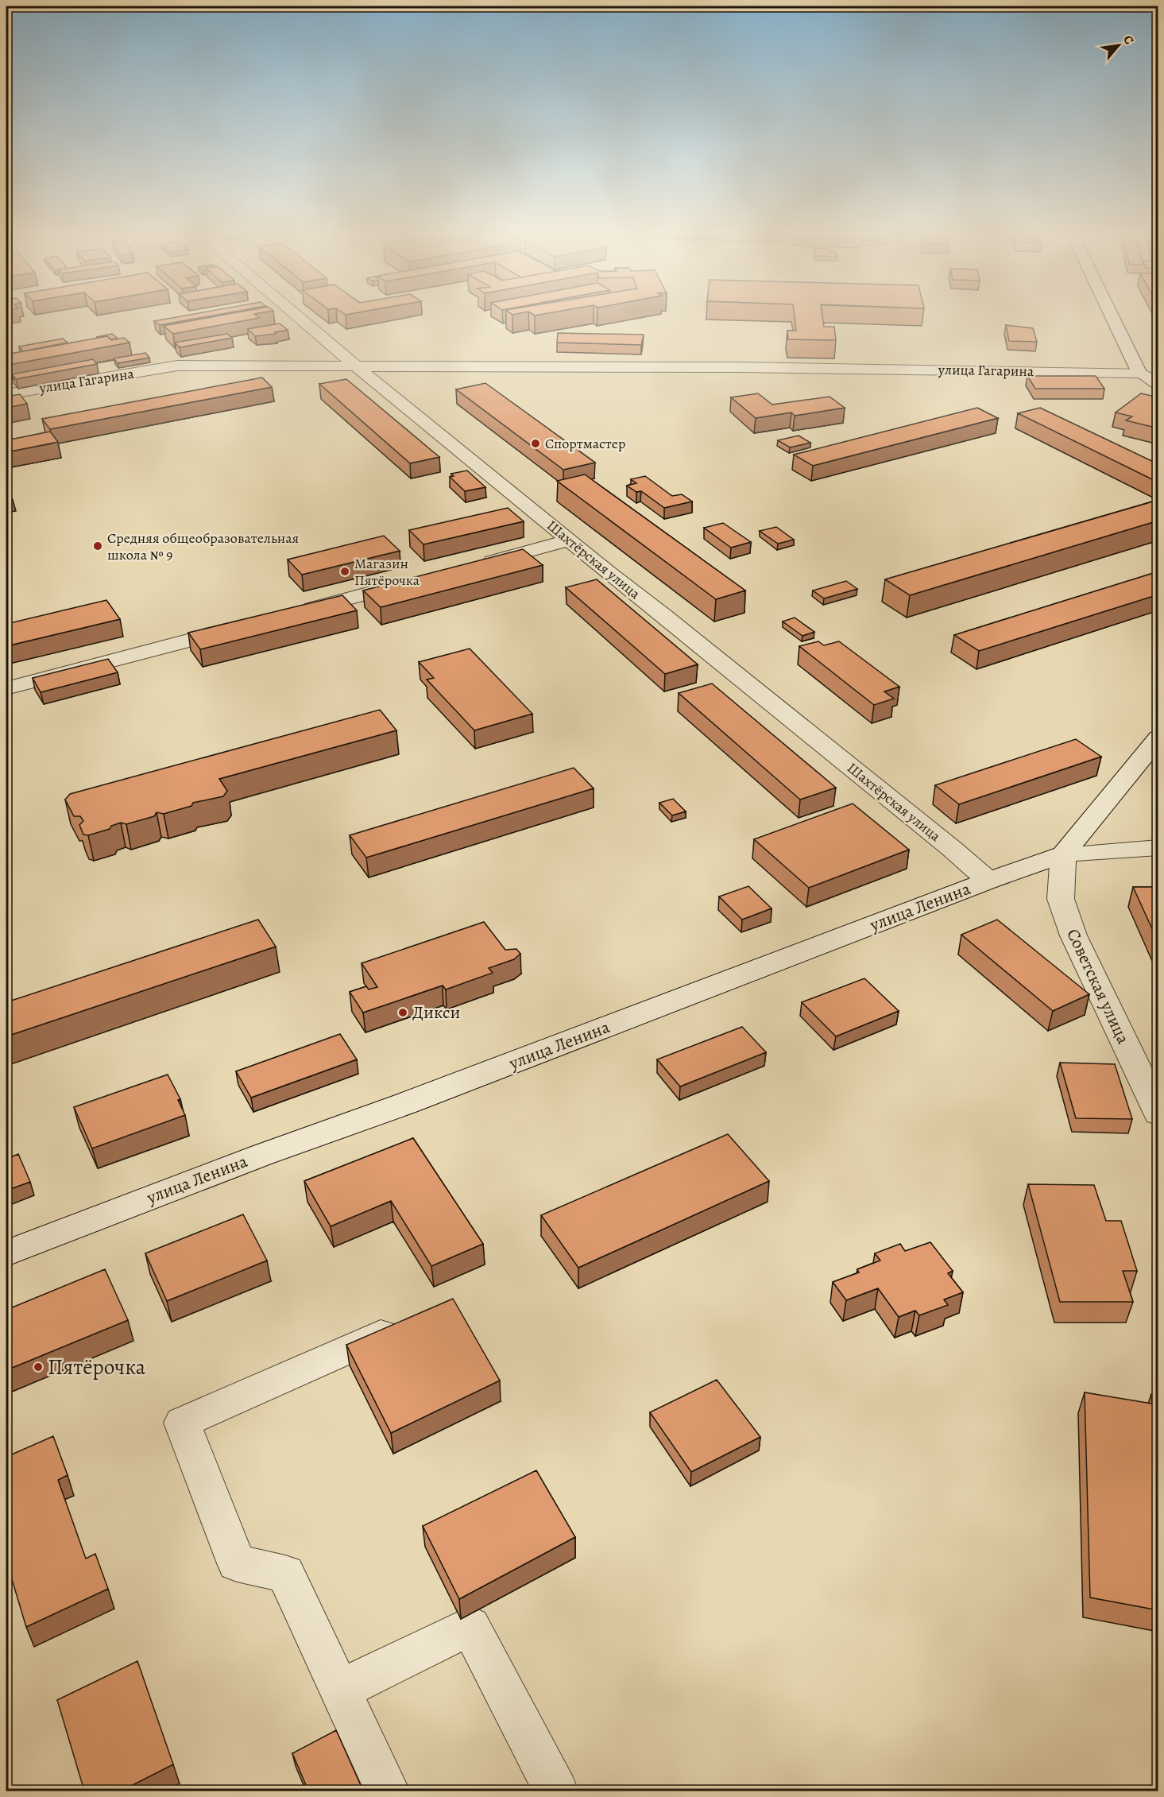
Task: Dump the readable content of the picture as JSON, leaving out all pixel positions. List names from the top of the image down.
{
  "streets": {
    "street": [
      "улица Гагарина",
      "Шахтёрская улица",
      "улица Ленина",
      "Советская улица"
    ]
  },
  "crossings": [
    ["улица Гагарина", "Шахтёрская улица"],
    ["Шахтёрская улица", "улица Ленина"],
    ["улица Ленина", "Советская улица"]
  ],
  "places": [
    "Спортмастер",
    "Средняя общеобразовательная школа № 9",
    "Магазин Пятёрочка",
    "Дикси",
    "Пятёрочка"
  ],
  "north": "top right"
}
